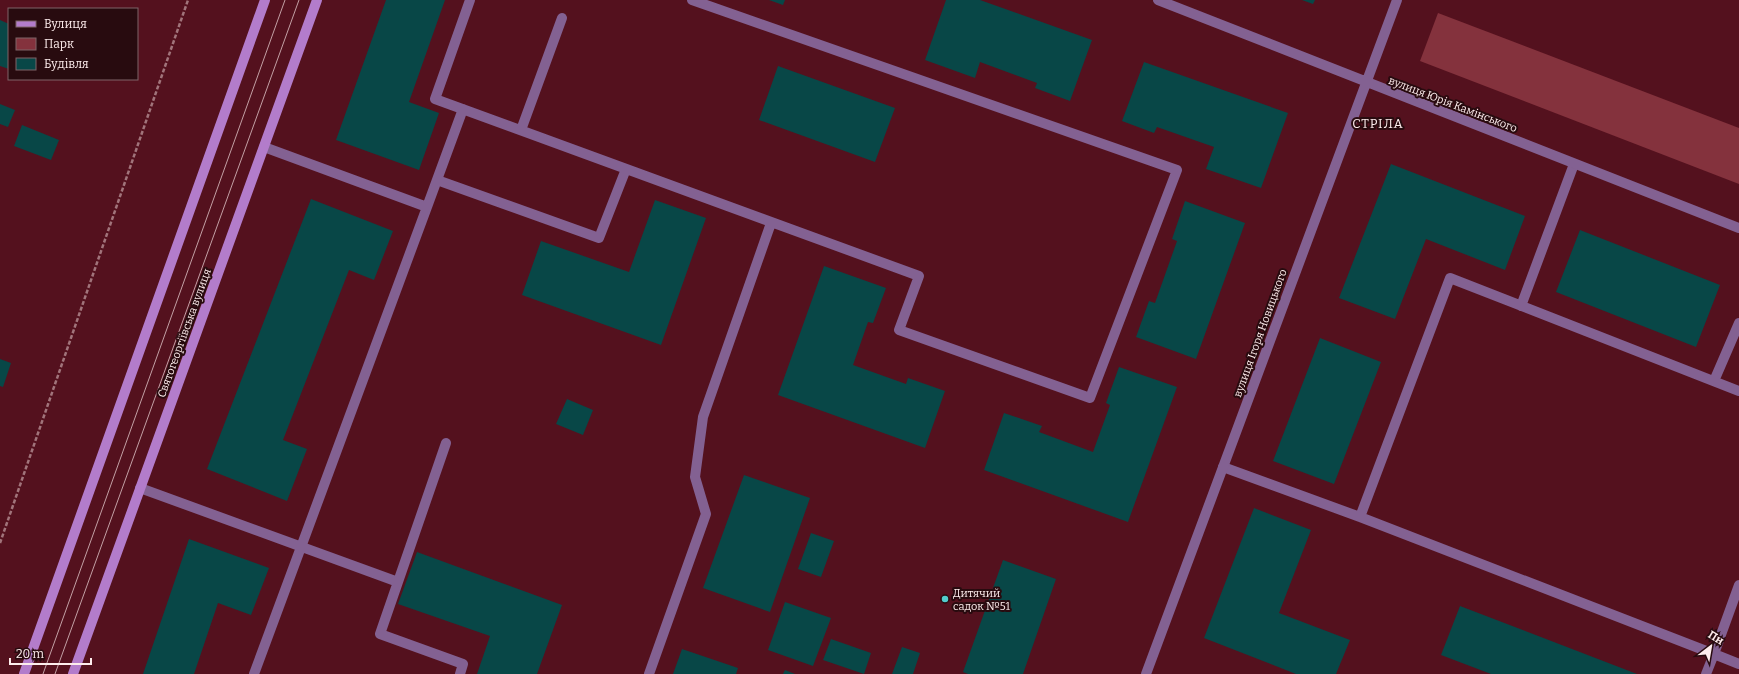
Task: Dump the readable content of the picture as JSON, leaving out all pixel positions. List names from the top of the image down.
{
  "streets": {
    "main road": ["Святогеоргіївська вулиця"],
    "street": ["вулиця Юрія Камінського", "вулиця Ігоря Новицького"]
  },
  "crossings": [
    ["вулиця Юрія Камінського", "вулиця Ігоря Новицького"]
  ],
  "districts": ["СТРІЛА"],
  "places": ["Дитячий садок №51"],
  "legend": ["Вулиця", "Парк", "Будівля"],
  "scale_bar": "20 m",
  "north": "top right"
}
